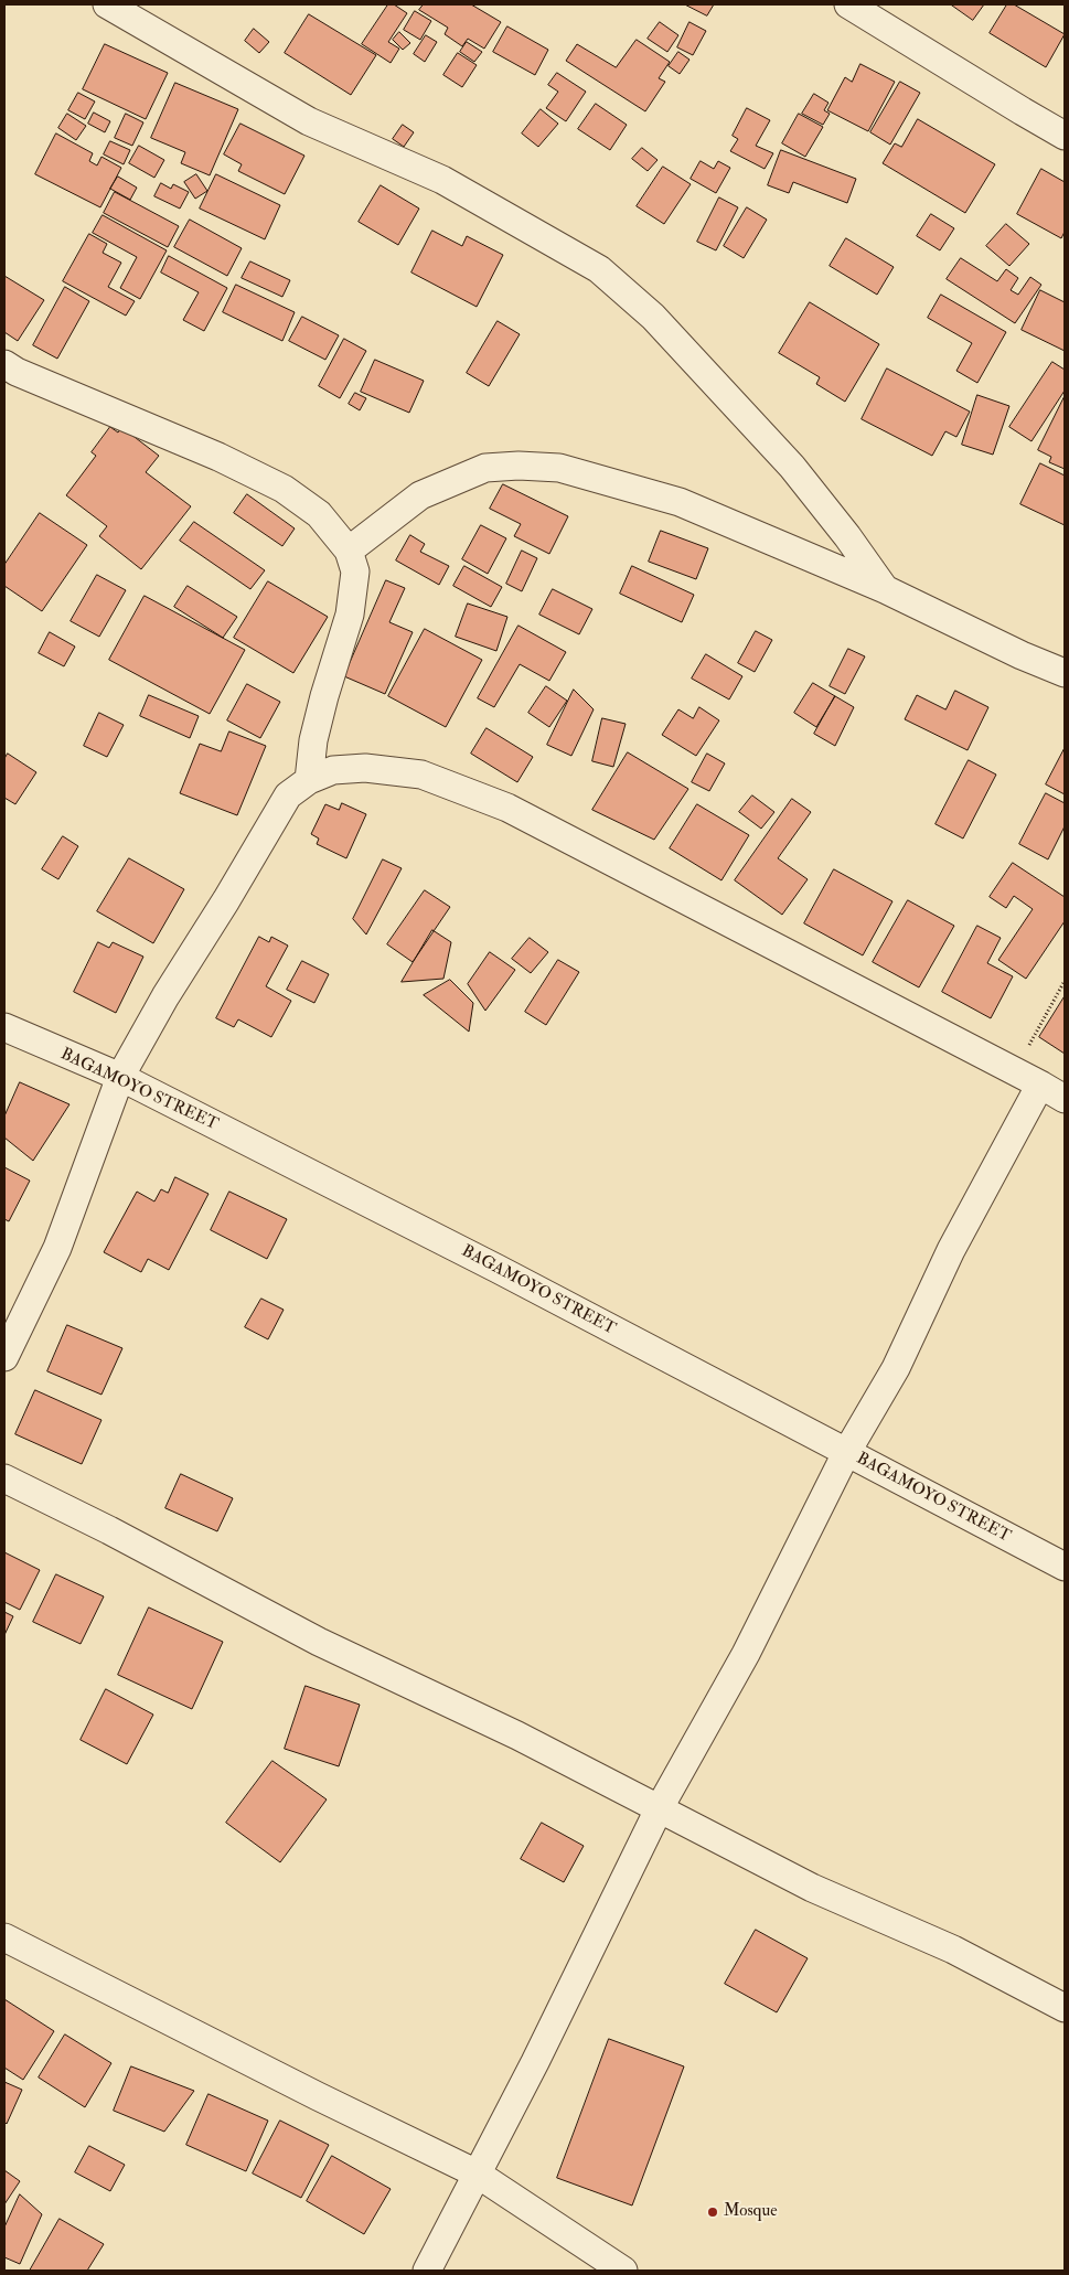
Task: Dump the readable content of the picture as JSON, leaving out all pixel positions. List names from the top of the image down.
{
  "streets": {
    "street": ["BAGAMOYO STREET"]
  },
  "places": ["Mosque"]
}
